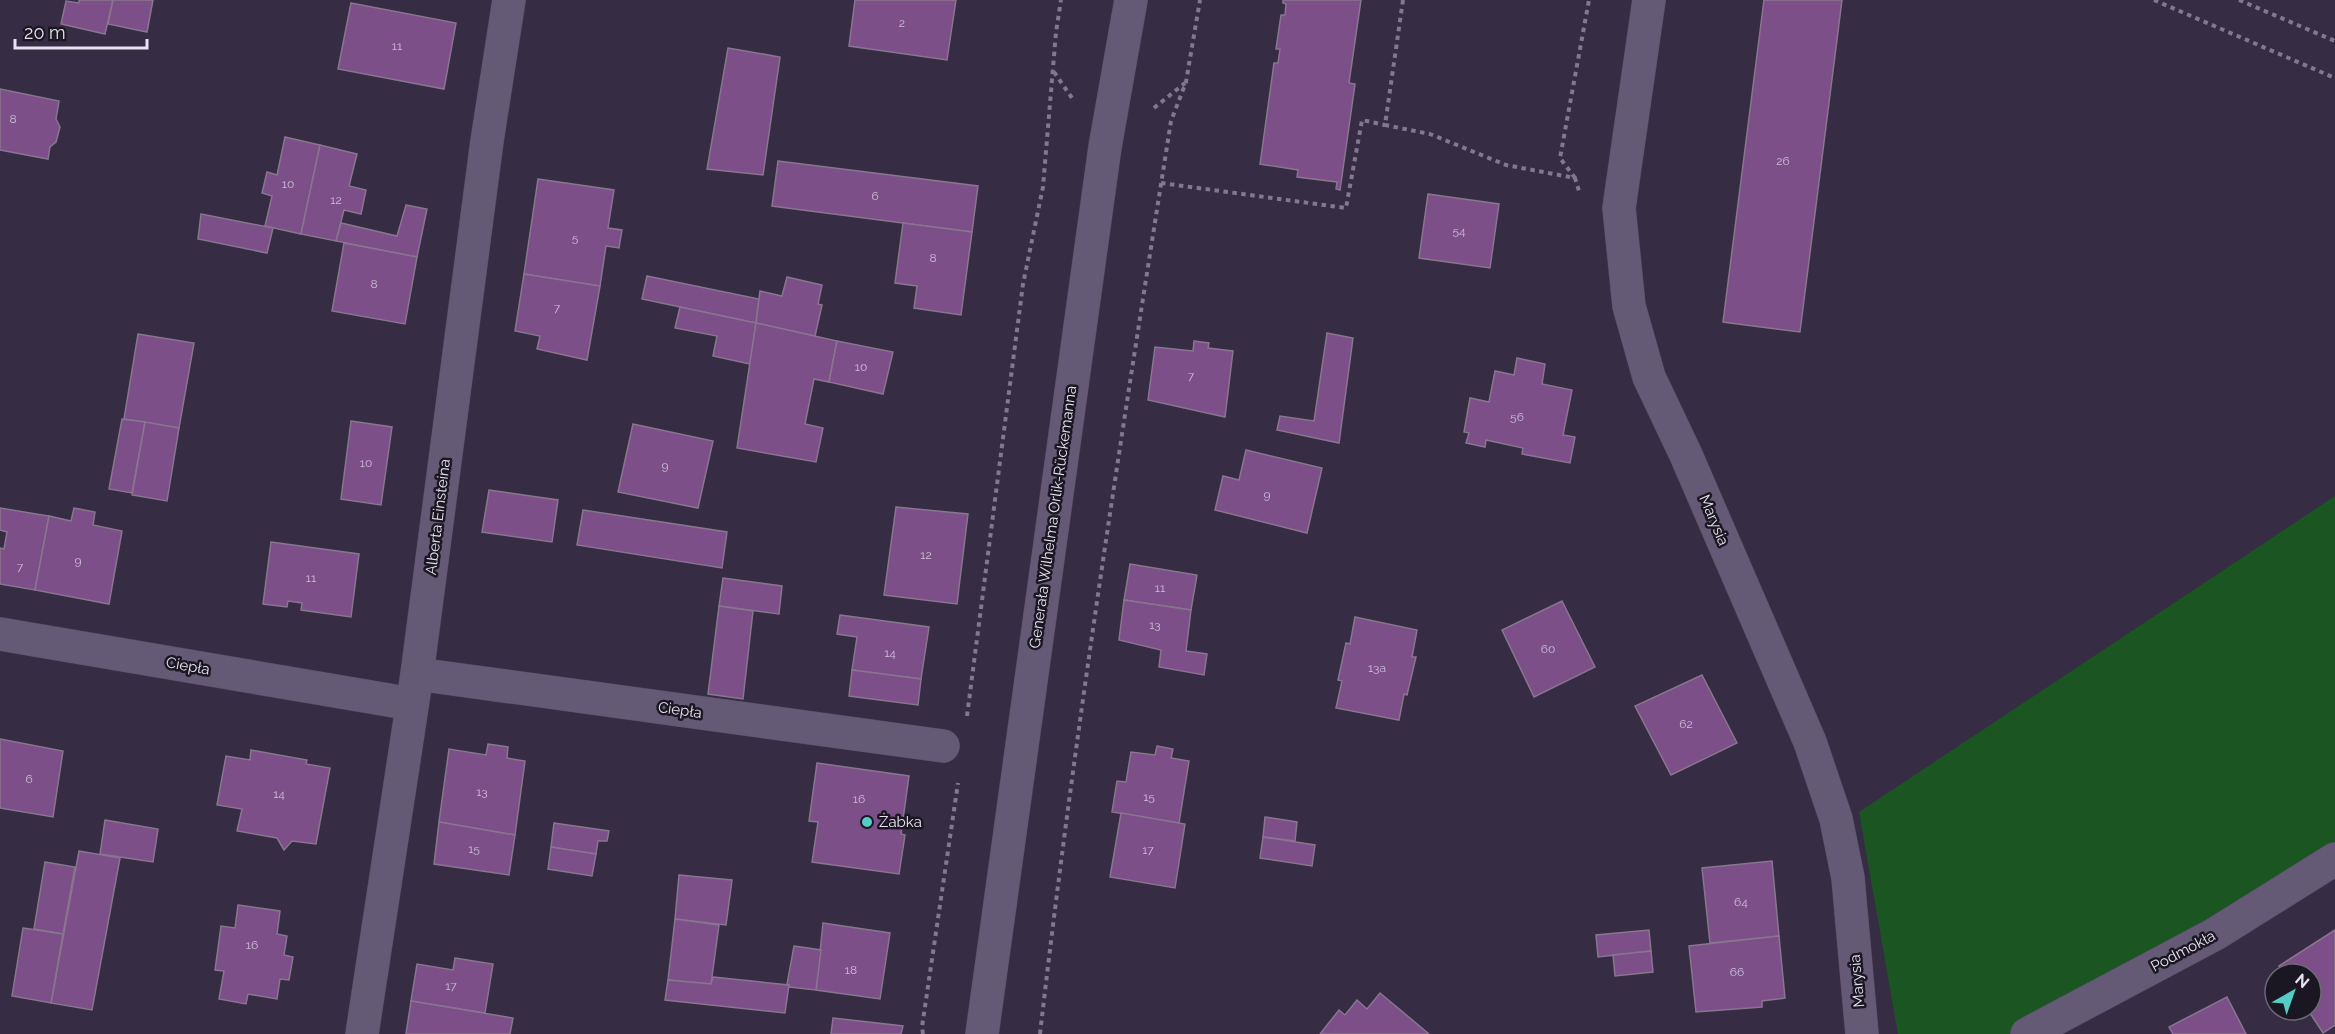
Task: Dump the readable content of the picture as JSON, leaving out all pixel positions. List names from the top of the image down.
{
  "streets": {
    "street": [
      "Alberta Einsteina",
      "Generała Wilhelma Orlik-Rückemanna",
      "Marysia",
      "Ciepła",
      "Podmokła"
    ]
  },
  "crossings": [
    ["Alberta Einsteina", "Ciepła"]
  ],
  "places": ["Żabka"],
  "house_numbers": [
    "2",
    "11",
    "8",
    "26",
    "10",
    "6",
    "12",
    "54",
    "5",
    "8",
    "8",
    "7",
    "10",
    "7",
    "56",
    "10",
    "9",
    "9",
    "12",
    "9",
    "7",
    "11",
    "11",
    "13",
    "60",
    "14",
    "13a",
    "62",
    "6",
    "13",
    "14",
    "15",
    "16",
    "15",
    "17",
    "64",
    "16",
    "18",
    "66",
    "17"
  ],
  "scale_bar": "20 m",
  "north": "top right"
}
